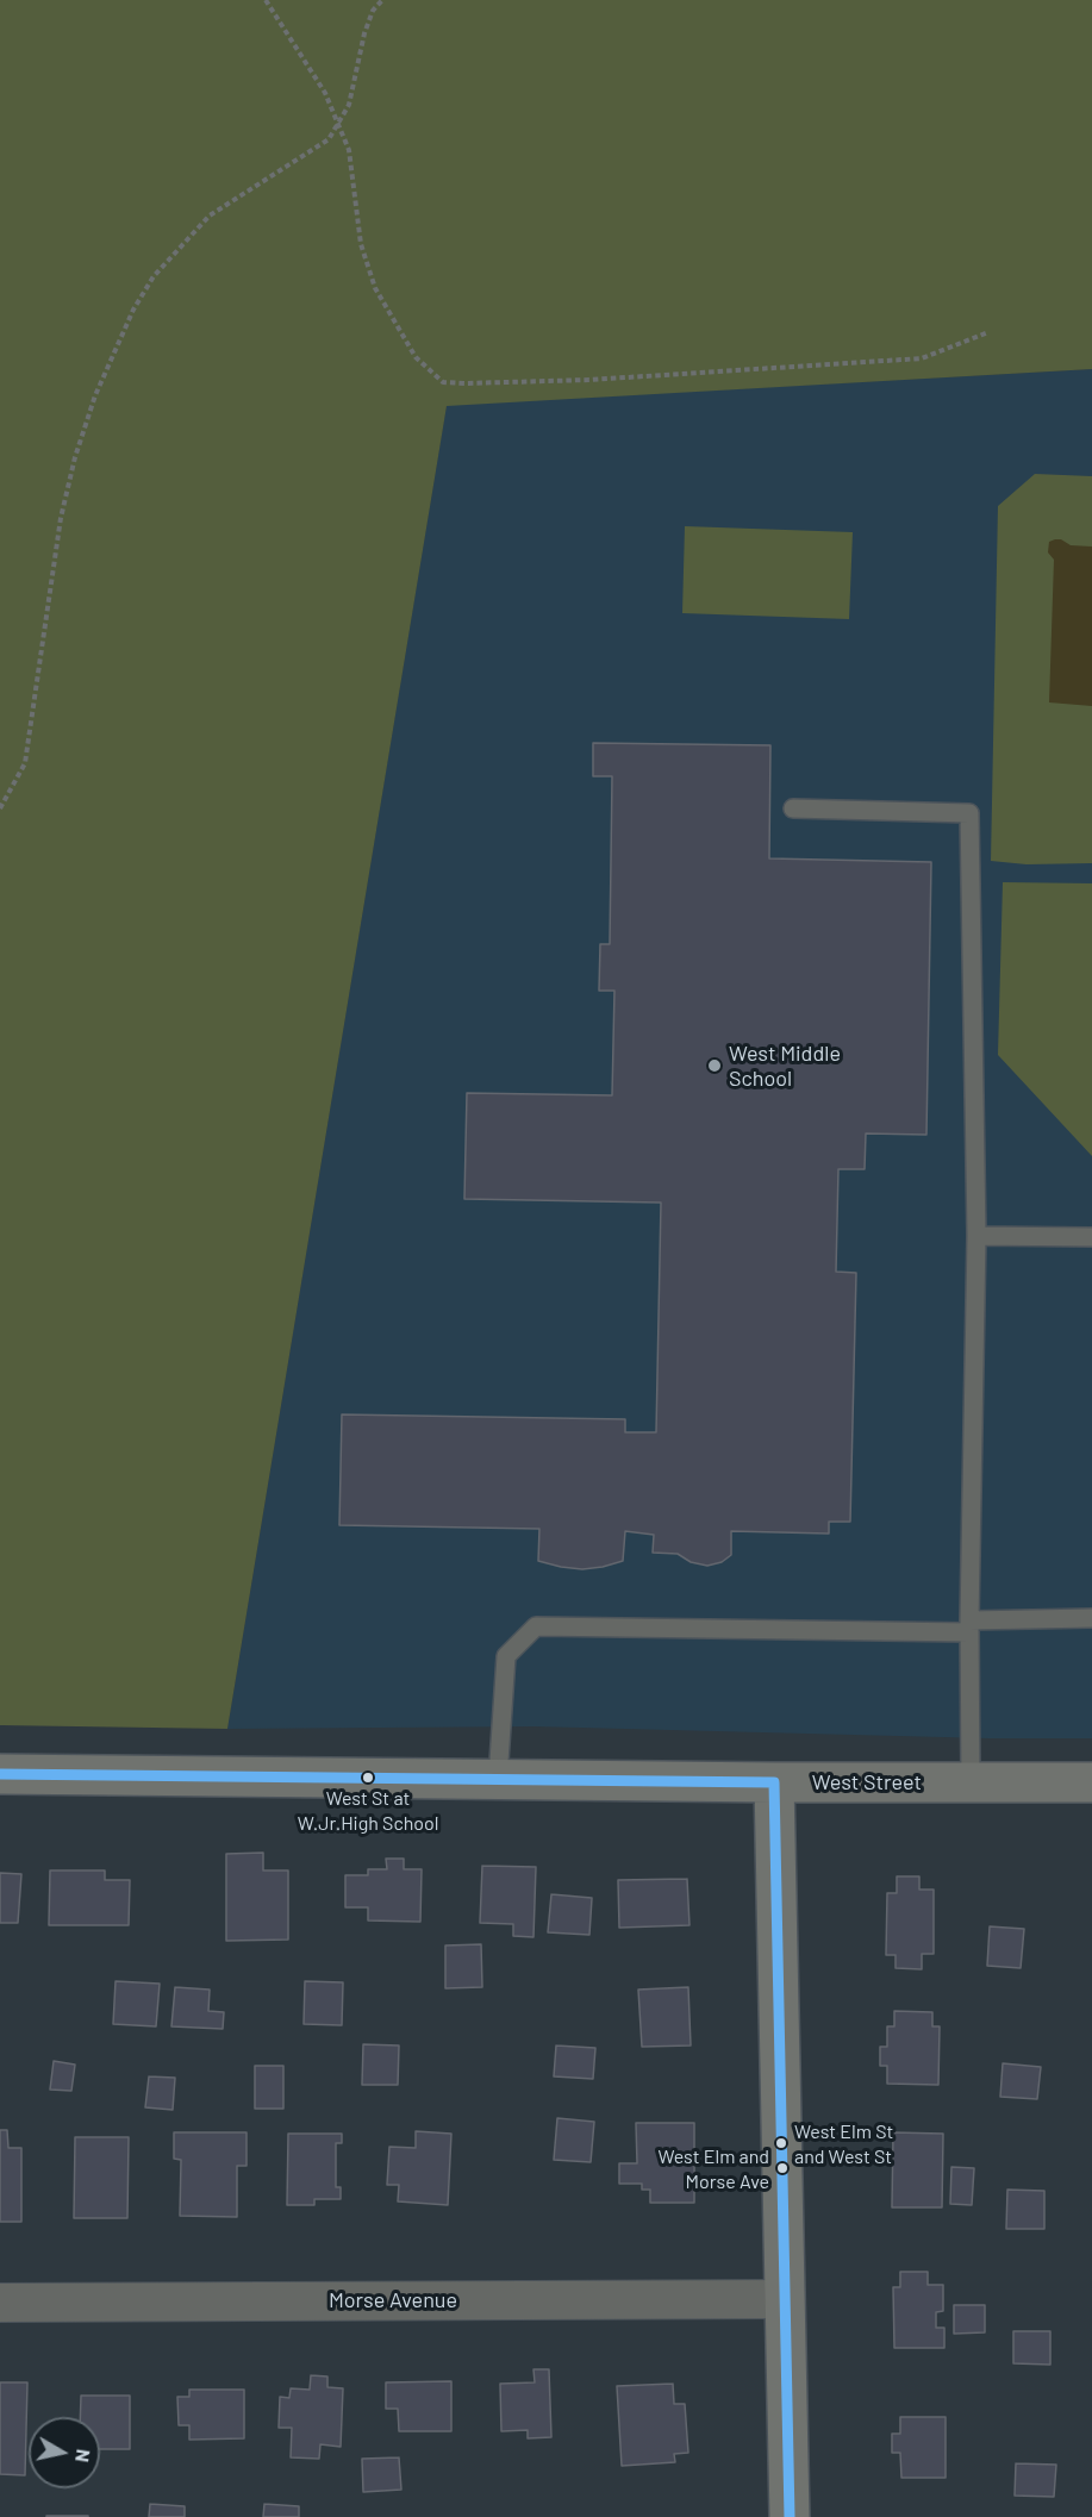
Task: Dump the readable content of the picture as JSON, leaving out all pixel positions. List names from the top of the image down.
{
  "streets": {
    "street": ["West Street", "Morse Avenue"]
  },
  "places": [
    "West Middle School",
    "West St at W.Jr.High School",
    "West Elm St and West St",
    "West Elm and Morse Ave"
  ],
  "north": "right"
}
